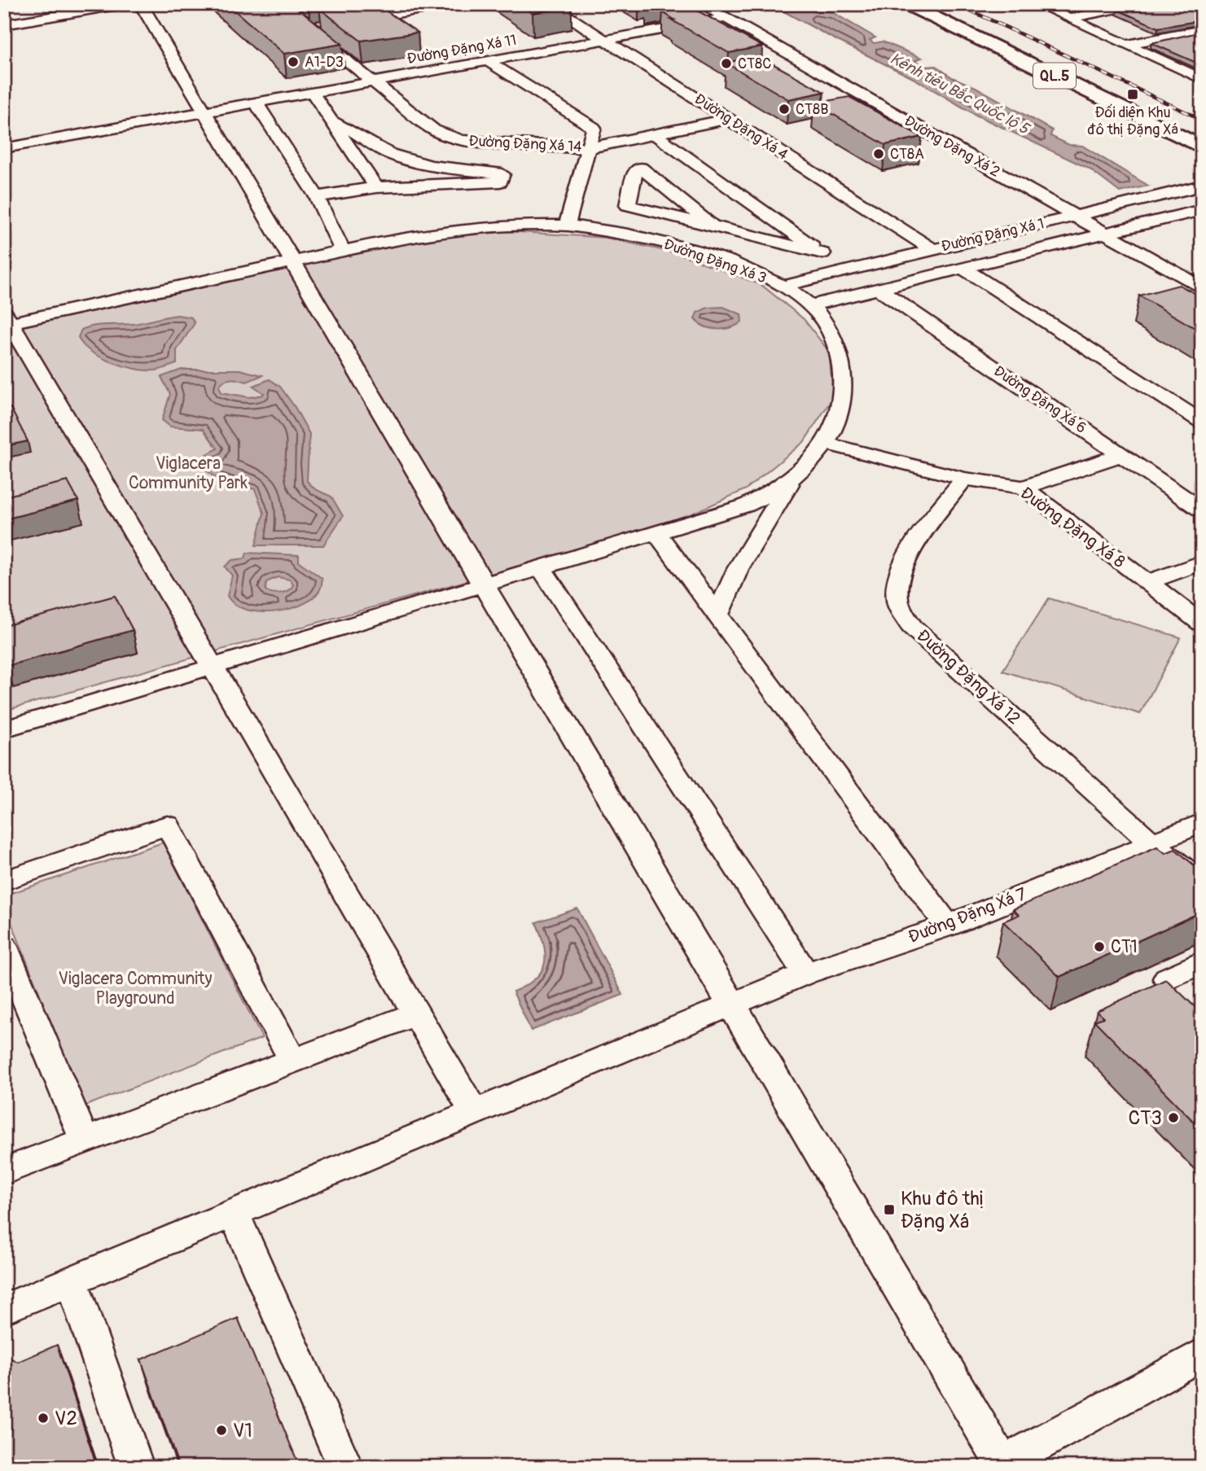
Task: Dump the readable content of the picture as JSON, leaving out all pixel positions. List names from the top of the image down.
{
  "streets": {
    "highway": ["QL.5"],
    "street": [
      "Đường Đặng Xá 11",
      "Đường Đặng Xá 4",
      "Đường Đặng Xá 14",
      "Đường Đặng Xá 2",
      "Đường Đặng Xá 1",
      "Đường Đặng Xá 3",
      "Đường Đặng Xá 6",
      "Đường Đặng Xá 8",
      "Đường Đặng Xá 12",
      "Đường Đặng Xá 7"
    ]
  },
  "crossings": [
    ["Đường Đặng Xá 11", "Đường Đặng Xá 4"],
    ["Đường Đặng Xá 11", "Đường Đặng Xá 14"],
    ["Đường Đặng Xá 11", "Đường Đặng Xá 2"],
    ["Đường Đặng Xá 4", "Đường Đặng Xá 14"],
    ["Đường Đặng Xá 4", "Đường Đặng Xá 1"],
    ["Đường Đặng Xá 2", "Đường Đặng Xá 1"],
    ["Đường Đặng Xá 1", "Đường Đặng Xá 3"],
    ["Đường Đặng Xá 1", "Đường Đặng Xá 6"],
    ["Đường Đặng Xá 3", "Đường Đặng Xá 8"],
    ["Đường Đặng Xá 8", "Đường Đặng Xá 12"],
    ["Đường Đặng Xá 12", "Đường Đặng Xá 7"]
  ],
  "water": ["Kênh tiêu Bắc Quốc lộ 5"],
  "parks": ["Viglacera Community Park", "Viglacera Community Playground"],
  "places": {
    "other": [
      "A1-D3",
      "CT8C",
      "CT8B",
      "CT8A",
      "CT1",
      "CT3",
      "V2",
      "V1"
    ],
    "transit": ["Đối diện Khu đô thị Đặng Xá", "Khu đô thị Đặng Xá"]
  }
}
